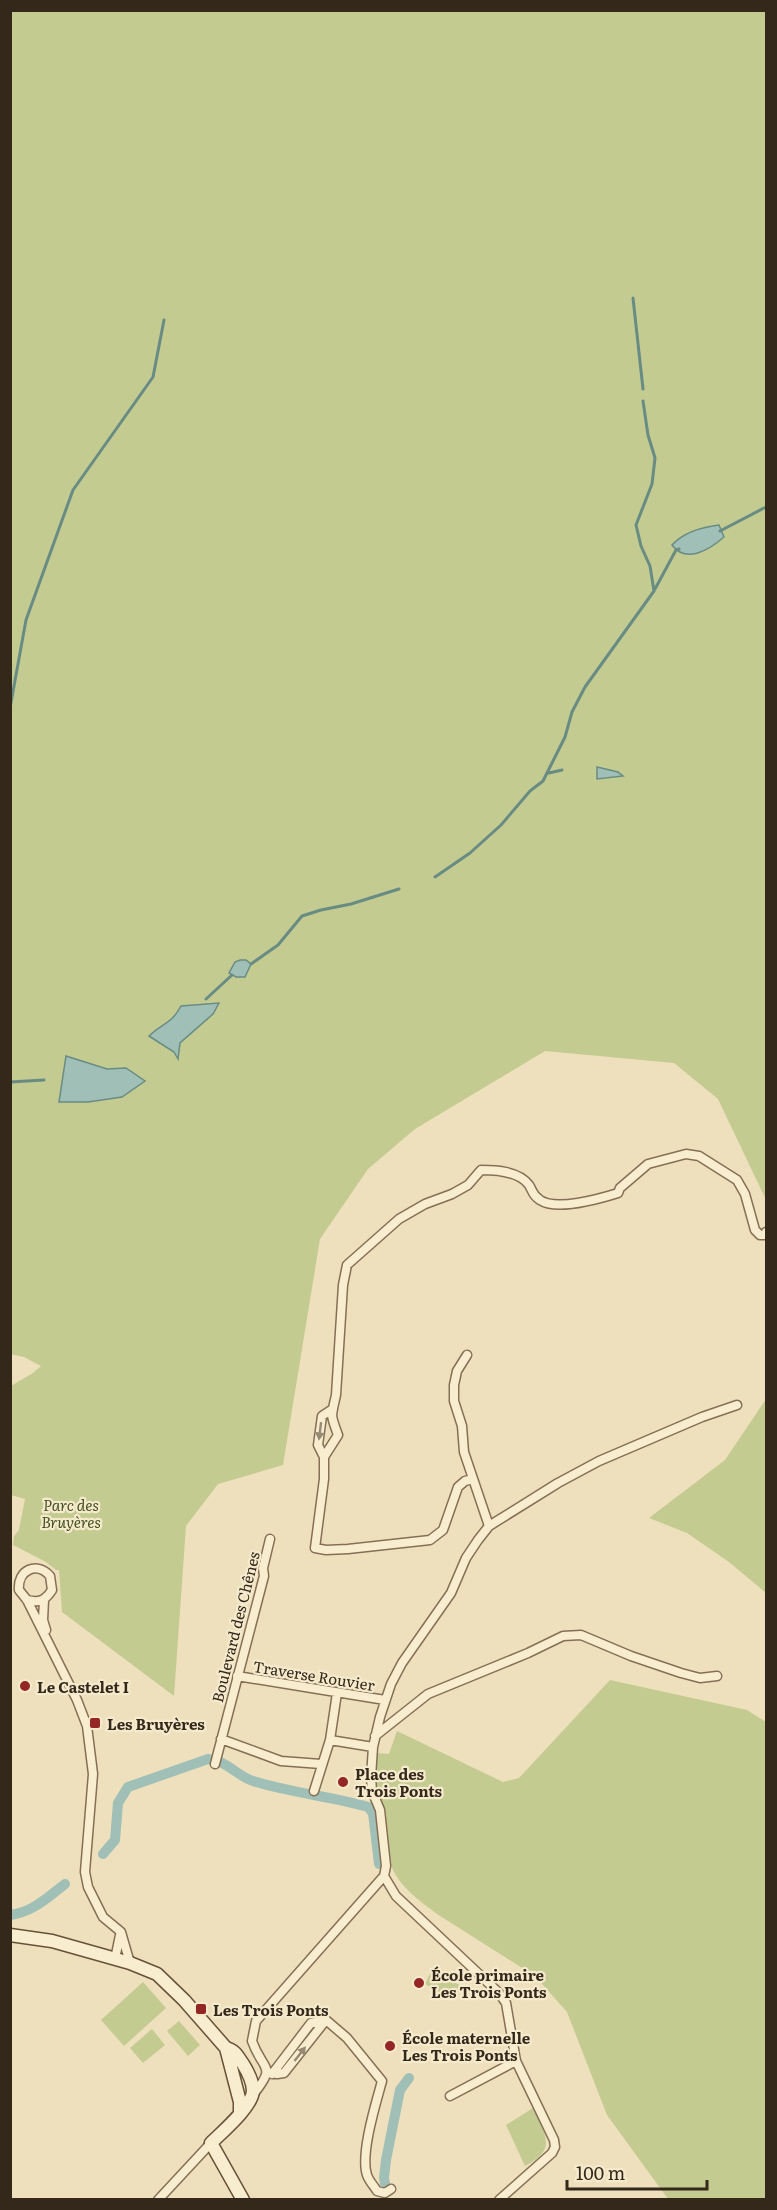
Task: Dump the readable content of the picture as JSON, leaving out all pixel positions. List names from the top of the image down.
{
  "streets": {
    "street": ["Boulevard des Chênes", "Traverse Rouvier"]
  },
  "crossings": [
    ["Boulevard des Chênes", "Traverse Rouvier"]
  ],
  "parks": ["Parc des Bruyères"],
  "places": {
    "other": [
      "Le Castelet I",
      "Place des Trois Ponts",
      "École primaire Les Trois Ponts",
      "École maternelle Les Trois Ponts"
    ],
    "transit": ["Les Bruyères", "Les Trois Ponts"]
  },
  "scale_bar": "100 m"
}
